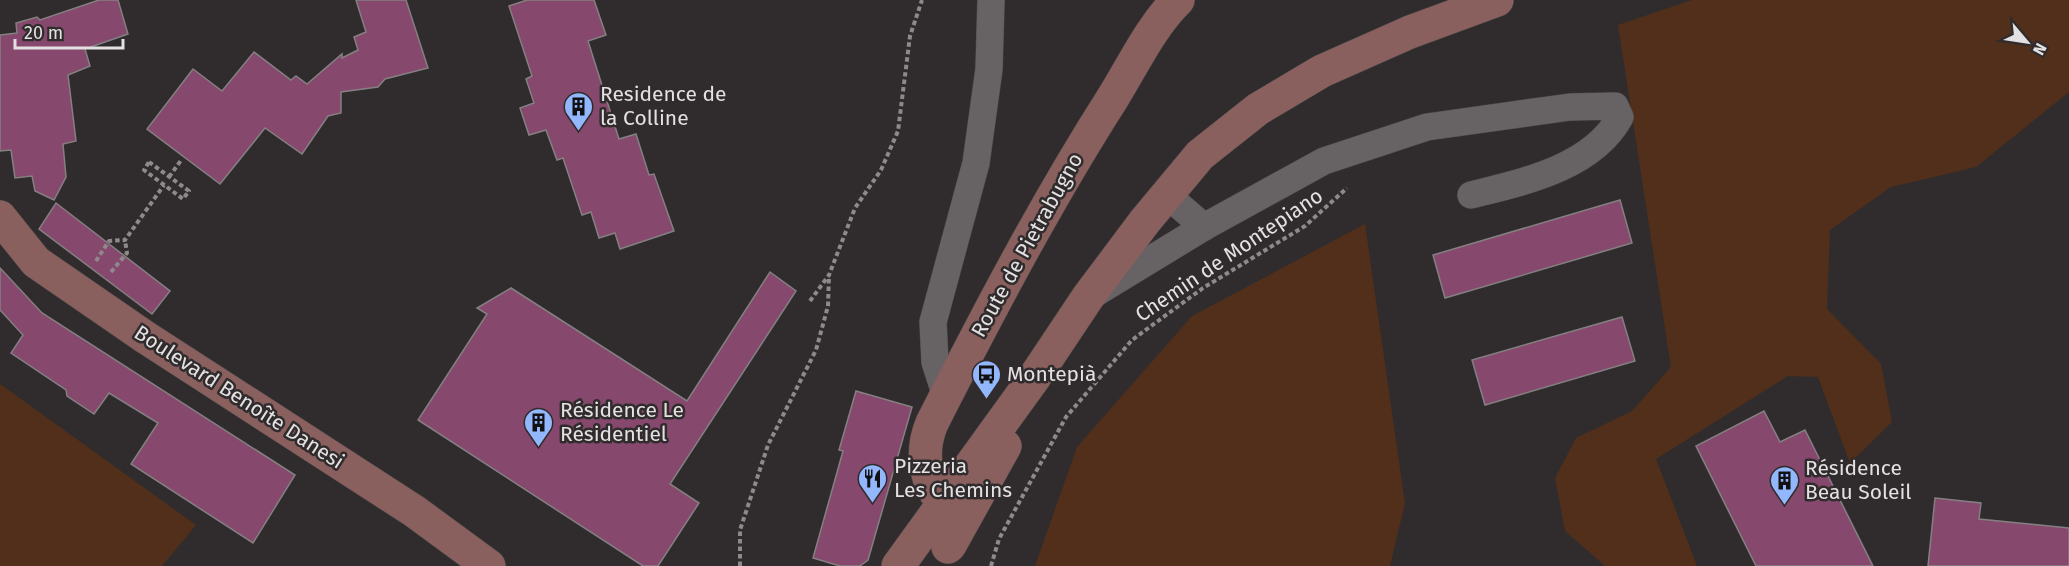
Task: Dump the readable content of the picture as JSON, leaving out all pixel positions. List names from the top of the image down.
{
  "streets": {
    "main road": ["Route de Pietrabugno", "Boulevard Benoîte Danesi"],
    "path": ["Chemin de Montepiano"]
  },
  "places": {
    "building": ["Residence de la Colline", "Résidence Le Résidentiel", "Résidence Beau Soleil"],
    "bus stop": ["Montepià"],
    "restaurant": ["Pizzeria Les Chemins"]
  },
  "scale_bar": "20 m",
  "north": "bottom right"
}
